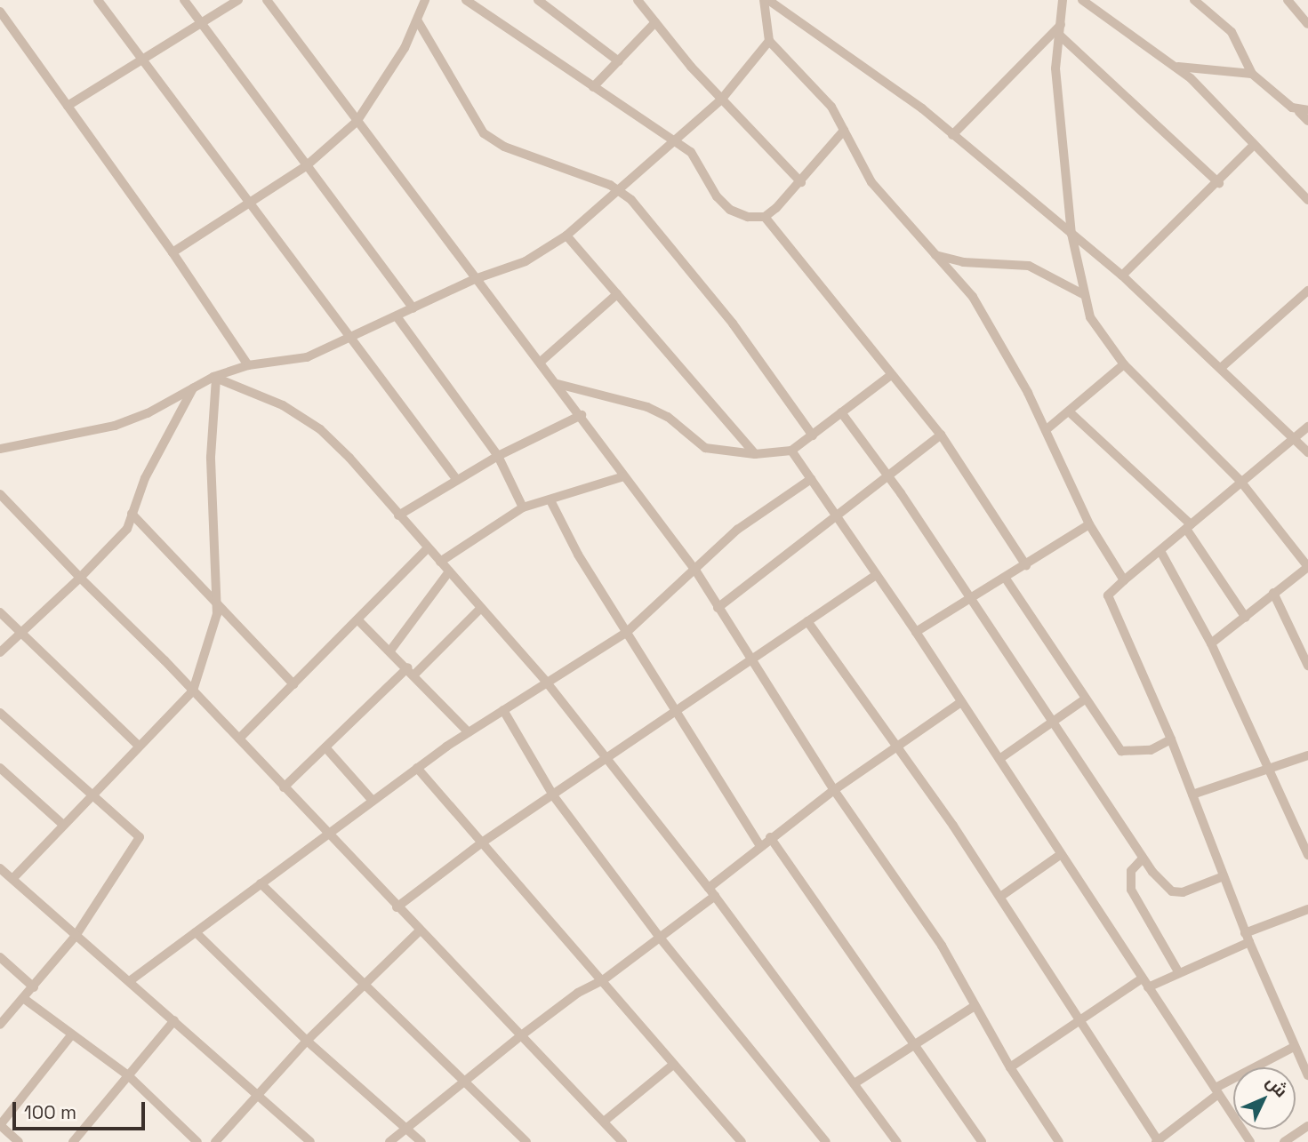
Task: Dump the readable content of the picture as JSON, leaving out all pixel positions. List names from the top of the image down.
{
  "scale_bar": "100 m",
  "north": "top right"
}
